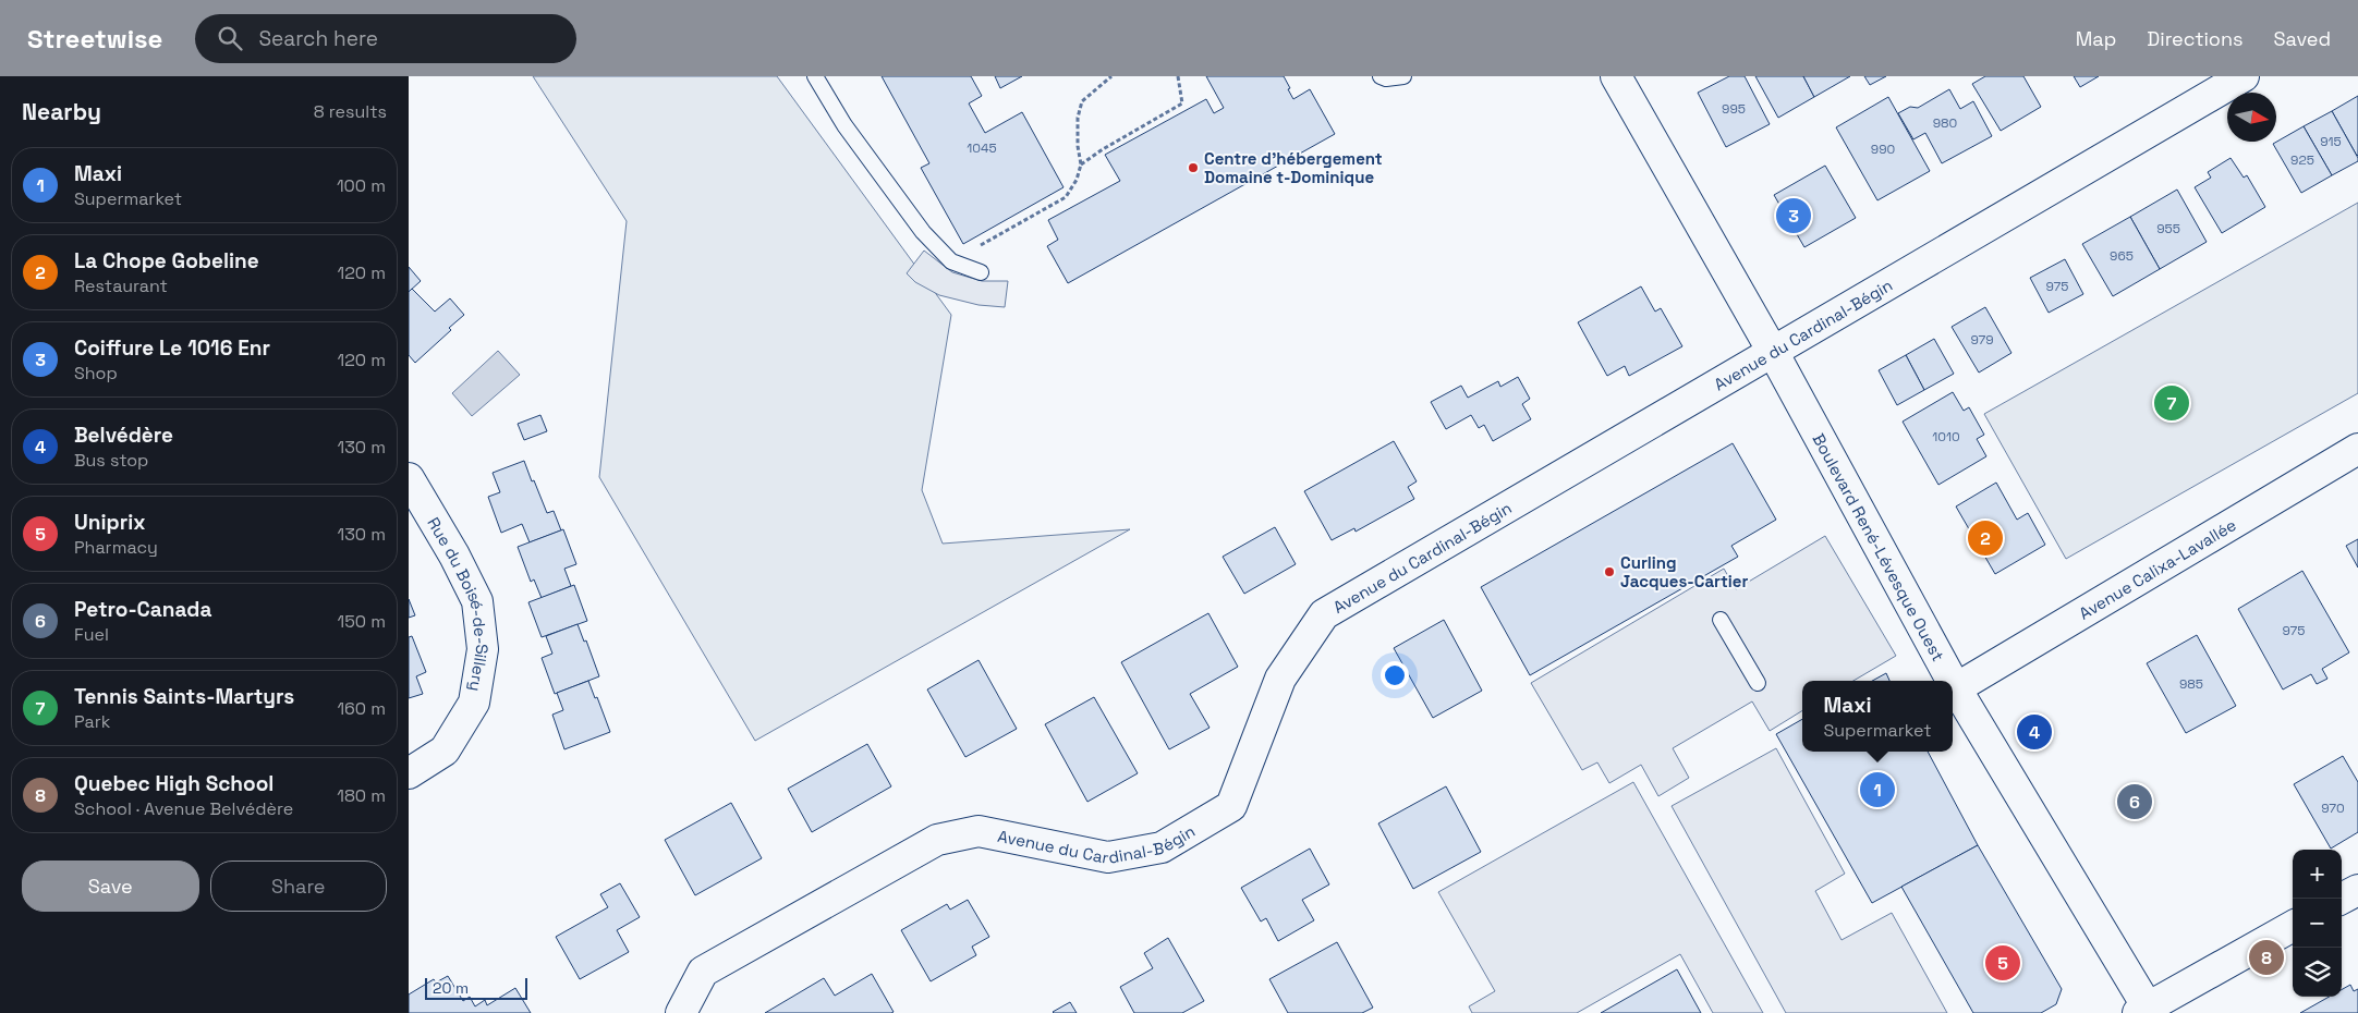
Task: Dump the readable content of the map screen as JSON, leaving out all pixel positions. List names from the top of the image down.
{
  "streets": {
    "street": [
      "Avenue du Cardinal-Bégin",
      "Boulevard René-Lévesque Ouest",
      "Avenue Calixa-Lavallée",
      "Rue du Boisé-de-Sillery"
    ]
  },
  "crossings": [
    ["Avenue du Cardinal-Bégin", "Boulevard René-Lévesque Ouest"],
    ["Boulevard René-Lévesque Ouest", "Avenue Calixa-Lavallée"]
  ],
  "places": ["Centre d'hébergement Domaine t-Dominique", "Curling Jacques-Cartier"],
  "house_numbers": [
    "995",
    "980",
    "915",
    "1045",
    "990",
    "925",
    "955",
    "965",
    "975",
    "979",
    "1010",
    "975",
    "985",
    "970"
  ],
  "scale_bar": "20 m",
  "north": "right",
  "page": {
    "header": "Streetwise",
    "search": "Search here",
    "nav": ["Map", "Directions", "Saved"],
    "heading": ["Nearby", "8 results"],
    "list": [
      {
        "mark": "1",
        "name": "Maxi",
        "note": "Supermarket",
        "value": "100 m"
      },
      {
        "mark": "2",
        "name": "La Chope Gobeline",
        "note": "Restaurant",
        "value": "120 m"
      },
      {
        "mark": "3",
        "name": "Coiffure Le 1016 Enr",
        "note": "Shop",
        "value": "120 m"
      },
      {
        "mark": "4",
        "name": "Belvédère",
        "note": "Bus stop",
        "value": "130 m"
      },
      {
        "mark": "5",
        "name": "Uniprix",
        "note": "Pharmacy",
        "value": "130 m"
      },
      {
        "mark": "6",
        "name": "Petro-Canada",
        "note": "Fuel",
        "value": "150 m"
      },
      {
        "mark": "7",
        "name": "Tennis Saints-Martyrs",
        "note": "Park",
        "value": "160 m"
      },
      {
        "mark": "8",
        "name": "Quebec High School",
        "note": "School · Avenue Belvédère",
        "value": "180 m"
      }
    ],
    "pins": [
      "3",
      "7",
      "2",
      "4",
      "1",
      "6",
      "8",
      "5"
    ],
    "popup": ["Maxi", "Supermarket"],
    "buttons": ["Save", "Share"],
    "map_buttons": ["+", "−"],
    "scale": "20 m"
  }
}
